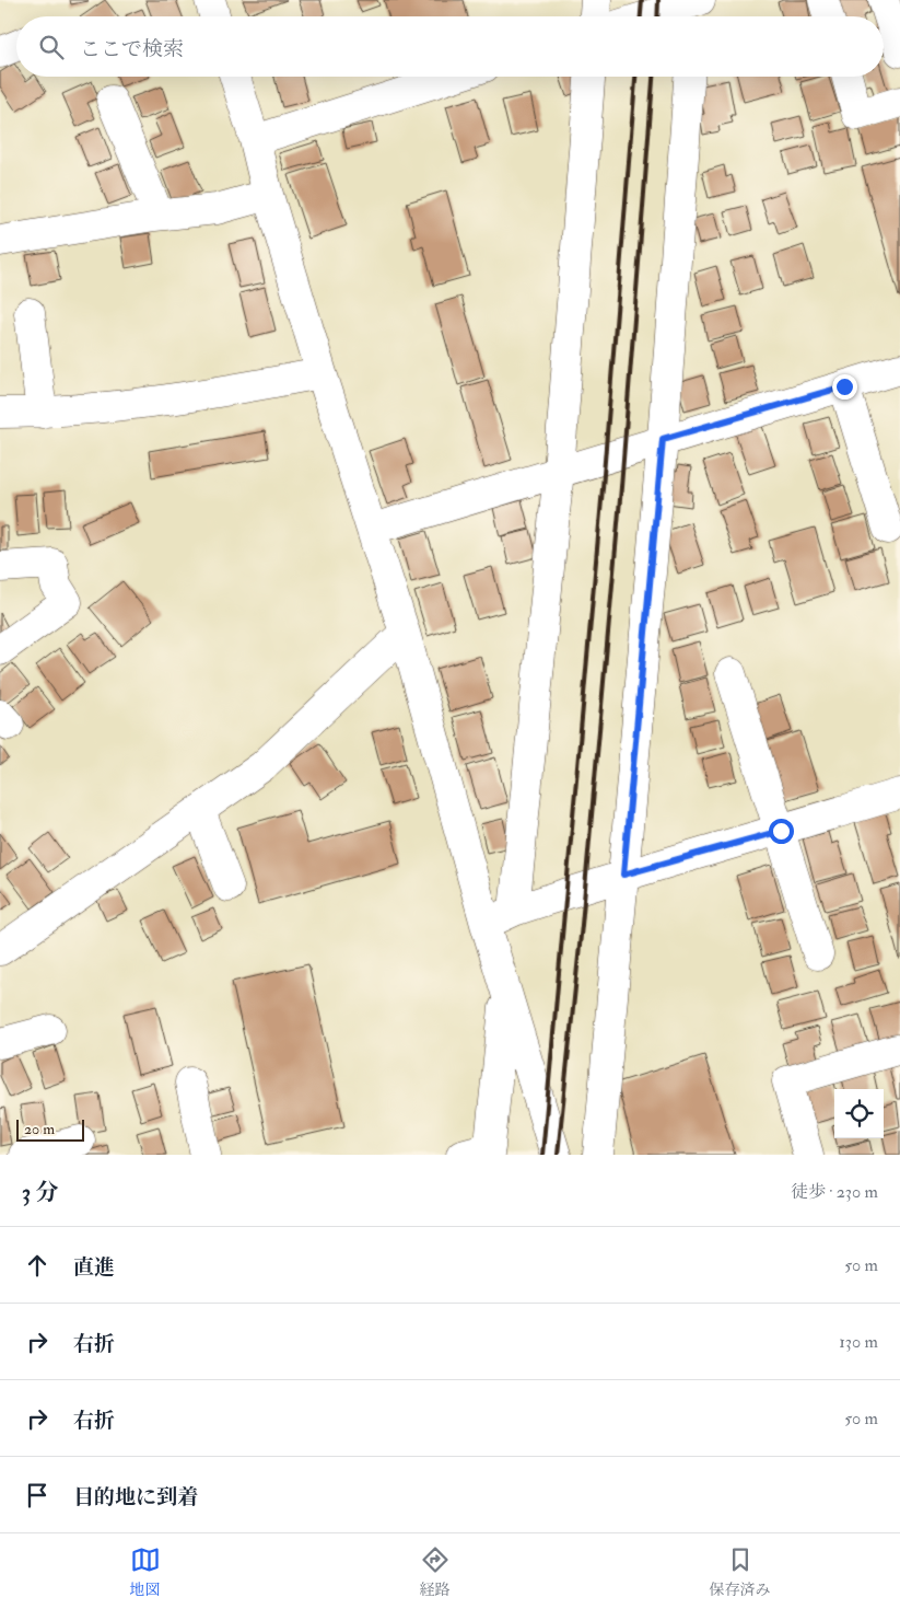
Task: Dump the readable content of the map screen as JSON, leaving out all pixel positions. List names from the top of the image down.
{
  "scale_bar": "20 m",
  "page": {
    "search": "ここで検索",
    "scale": "20 m",
    "heading": ["3 分", "徒歩 · 230 m"],
    "list": [
      ["直進", "50 m"],
      ["右折", "130 m"],
      ["右折", "50 m"],
      "目的地に到着"
    ],
    "nav": ["地図", "経路", "保存済み"]
  }
}
